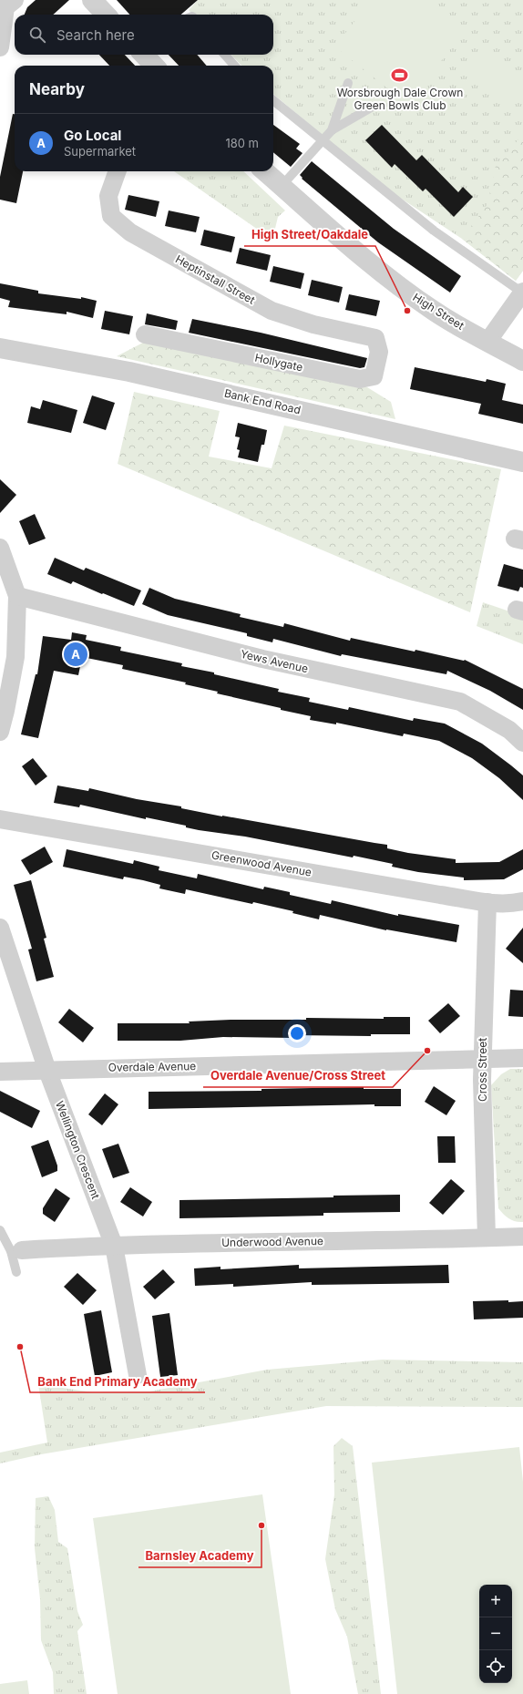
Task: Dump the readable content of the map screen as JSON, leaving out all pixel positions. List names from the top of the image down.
{
  "streets": {
    "street": [
      "Heptinstall Street",
      "High Street",
      "Hollygate",
      "Bank End Road",
      "Yews Avenue",
      "Greenwood Avenue",
      "Overdale Avenue",
      "Cross Street",
      "Wellington Crescent",
      "Underwood Avenue"
    ]
  },
  "crossings": [
    ["Heptinstall Street", "Hollygate"],
    ["Greenwood Avenue", "Cross Street"],
    ["Overdale Avenue", "Cross Street"],
    ["Overdale Avenue", "Wellington Crescent"],
    ["Cross Street", "Underwood Avenue"],
    ["Wellington Crescent", "Underwood Avenue"]
  ],
  "places": {
    "sports": ["Worsbrough Dale Crown Green Bowls Club"],
    "other": [
      "High Street/Oakdale",
      "Overdale Avenue/Cross Street",
      "Bank End Primary Academy",
      "Barnsley Academy"
    ]
  },
  "page": {
    "search": "Search here",
    "heading": "Nearby",
    "list": [
      {
        "mark": "A",
        "name": "Go Local",
        "note": "Supermarket",
        "value": "180 m"
      }
    ],
    "pins": "A",
    "map_buttons": ["+", "−"]
  }
}
